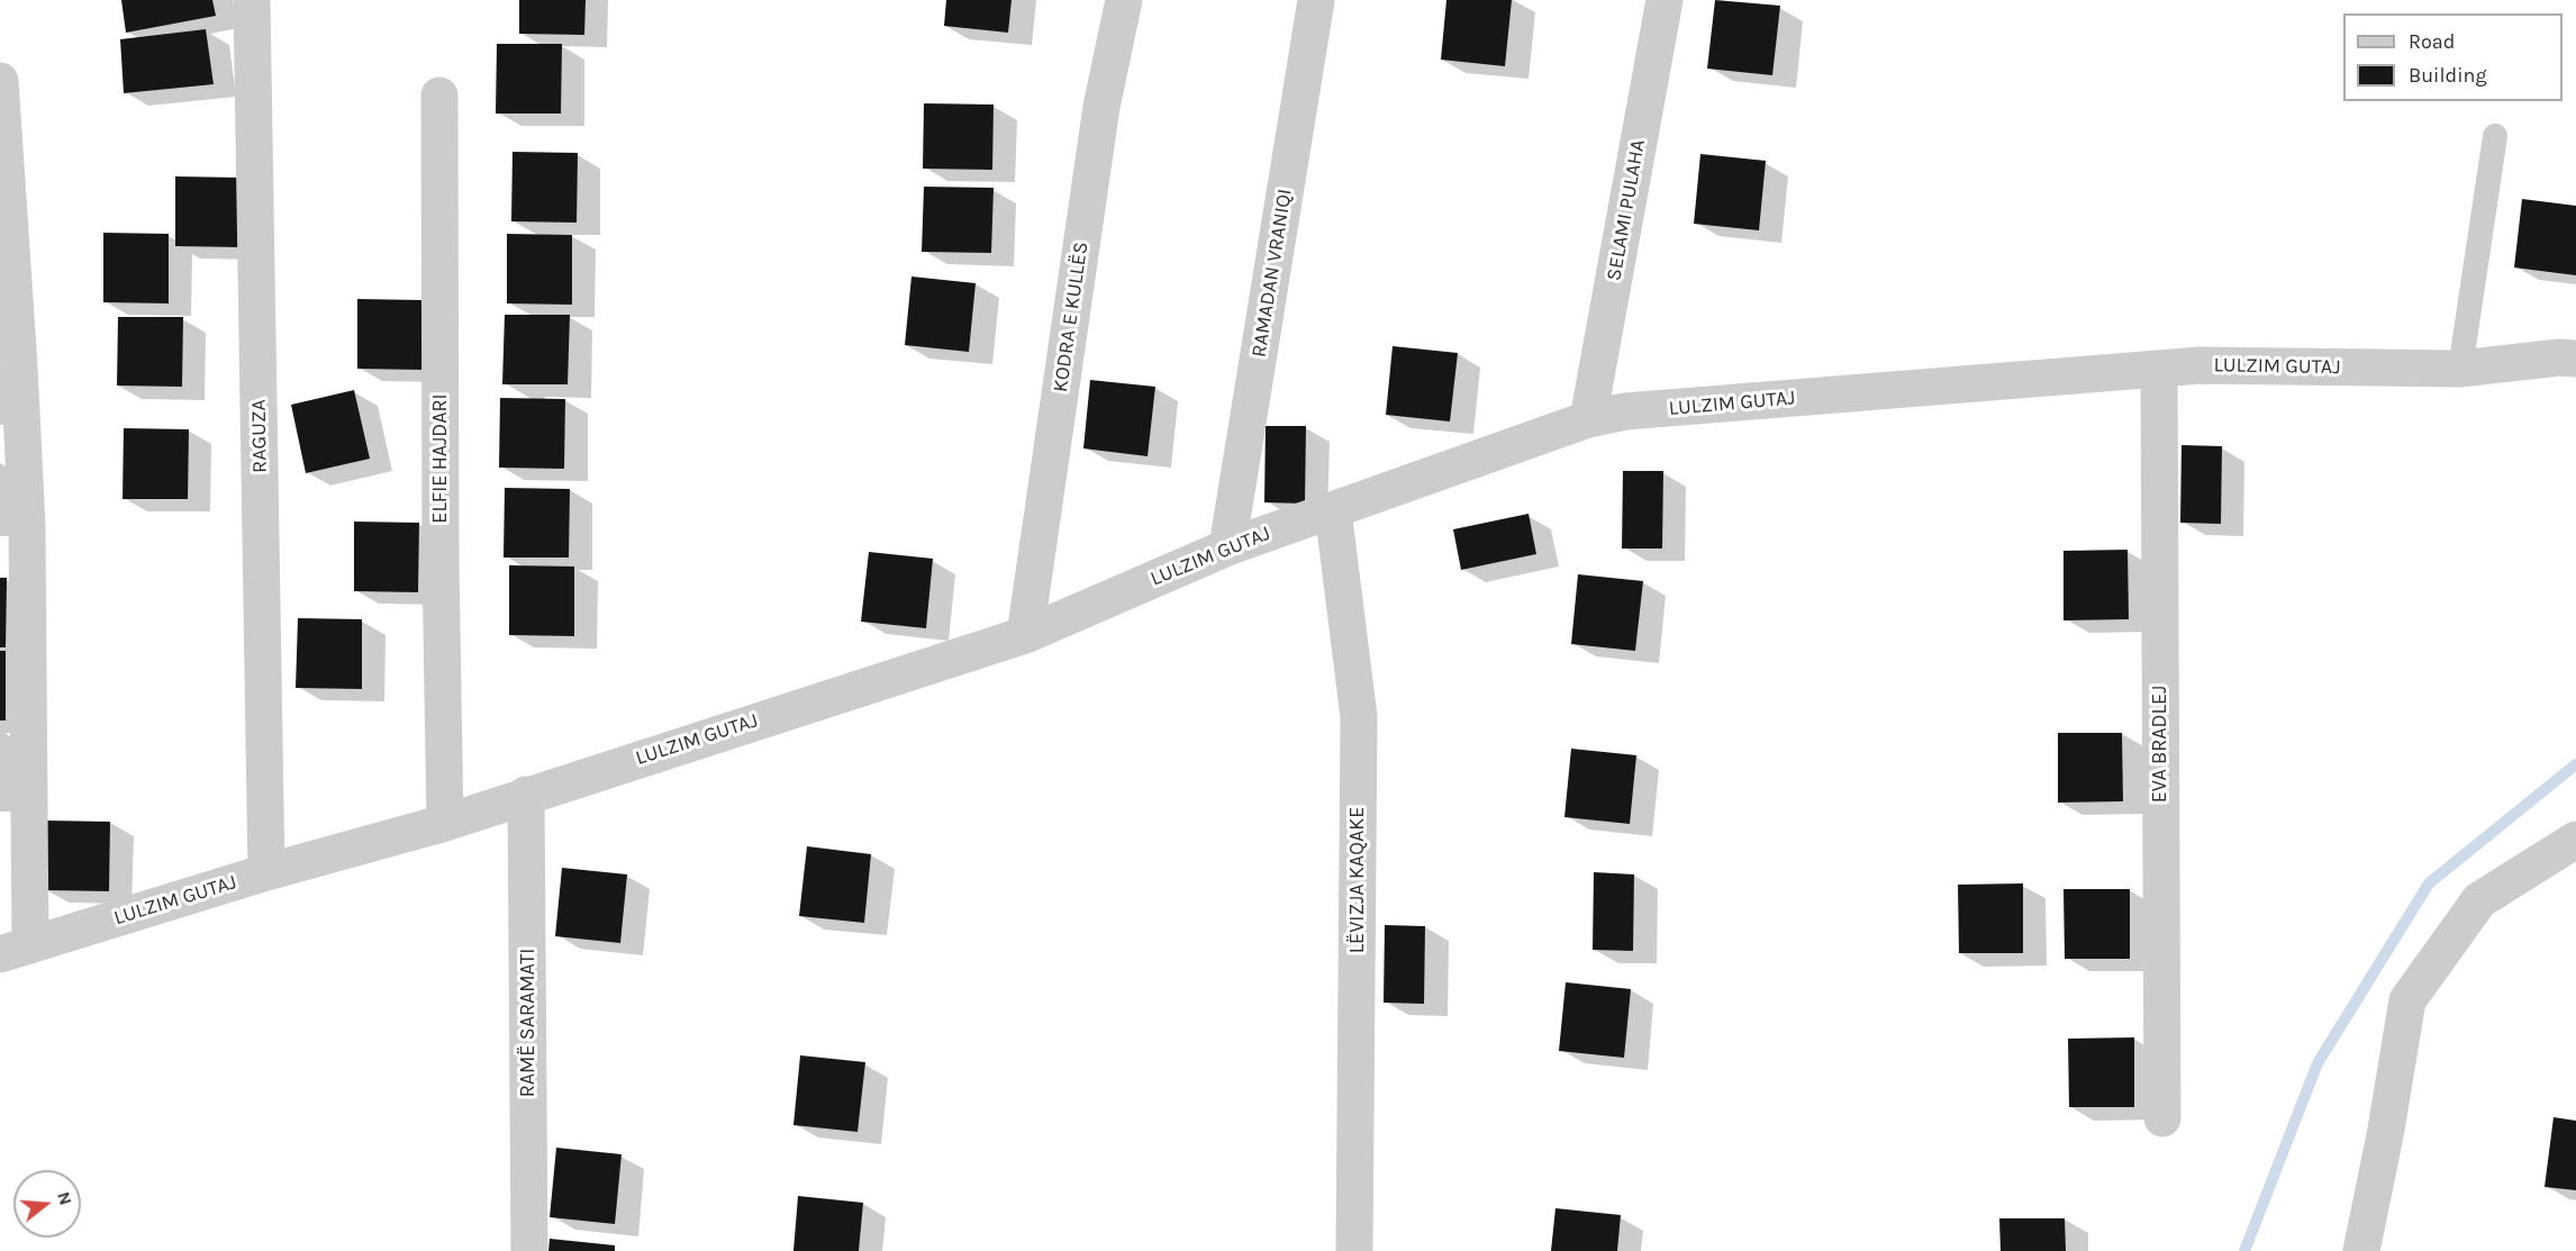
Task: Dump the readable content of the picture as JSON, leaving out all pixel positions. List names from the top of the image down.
{
  "streets": {
    "street": [
      "SELAMI PULAHA",
      "RAMADAN VRANIQI",
      "KODRA E KULLËS",
      "LULZIM GUTAJ",
      "RAGUZA",
      "ELFIE HAJDARI",
      "EVA BRADLEJ",
      "LËVIZJA KAQAKE",
      "RAMË SARAMATI"
    ]
  },
  "crossings": [
    ["SELAMI PULAHA", "LULZIM GUTAJ"],
    ["RAMADAN VRANIQI", "LULZIM GUTAJ"],
    ["KODRA E KULLËS", "LULZIM GUTAJ"],
    ["LULZIM GUTAJ", "RAGUZA"],
    ["LULZIM GUTAJ", "ELFIE HAJDARI"],
    ["LULZIM GUTAJ", "EVA BRADLEJ"],
    ["LULZIM GUTAJ", "LËVIZJA KAQAKE"],
    ["LULZIM GUTAJ", "RAMË SARAMATI"]
  ],
  "legend": ["Road", "Building"],
  "north": "right"
}
